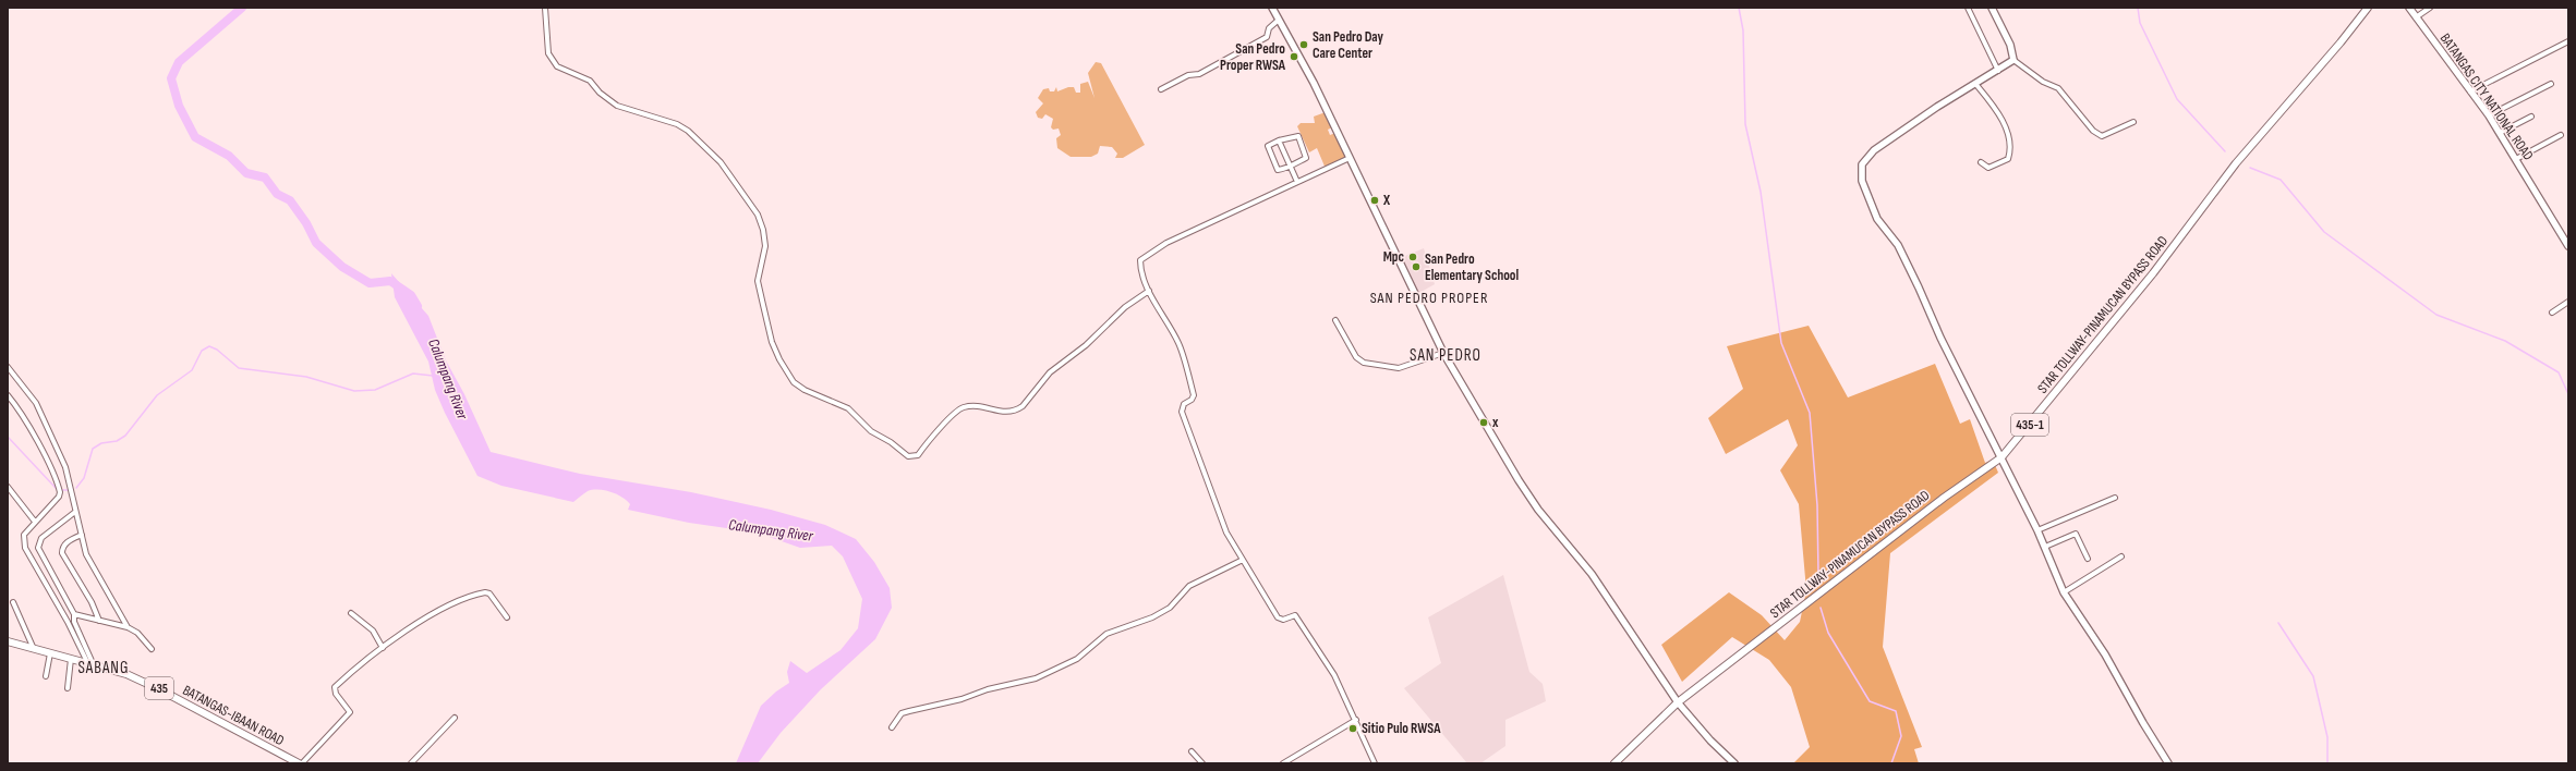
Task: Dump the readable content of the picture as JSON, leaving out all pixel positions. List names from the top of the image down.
{
  "streets": {
    "main road": [
      "STAR TOLLWAY-PINAMUCAN BYPASS ROAD",
      "435-1",
      "435",
      "BATANGAS-IBAAN ROAD"
    ],
    "street": ["BATANGAS CITY NATIONAL ROAD"]
  },
  "districts": ["SAN PEDRO PROPER", "SAN PEDRO", "SABANG"],
  "water": ["Calumpang River"],
  "places": [
    "San Pedro Day Care Center",
    "San Pedro Proper RWSA",
    "X",
    "Mpc",
    "San Pedro Elementary School",
    "x",
    "Sitio Pulo RWSA"
  ]
}
